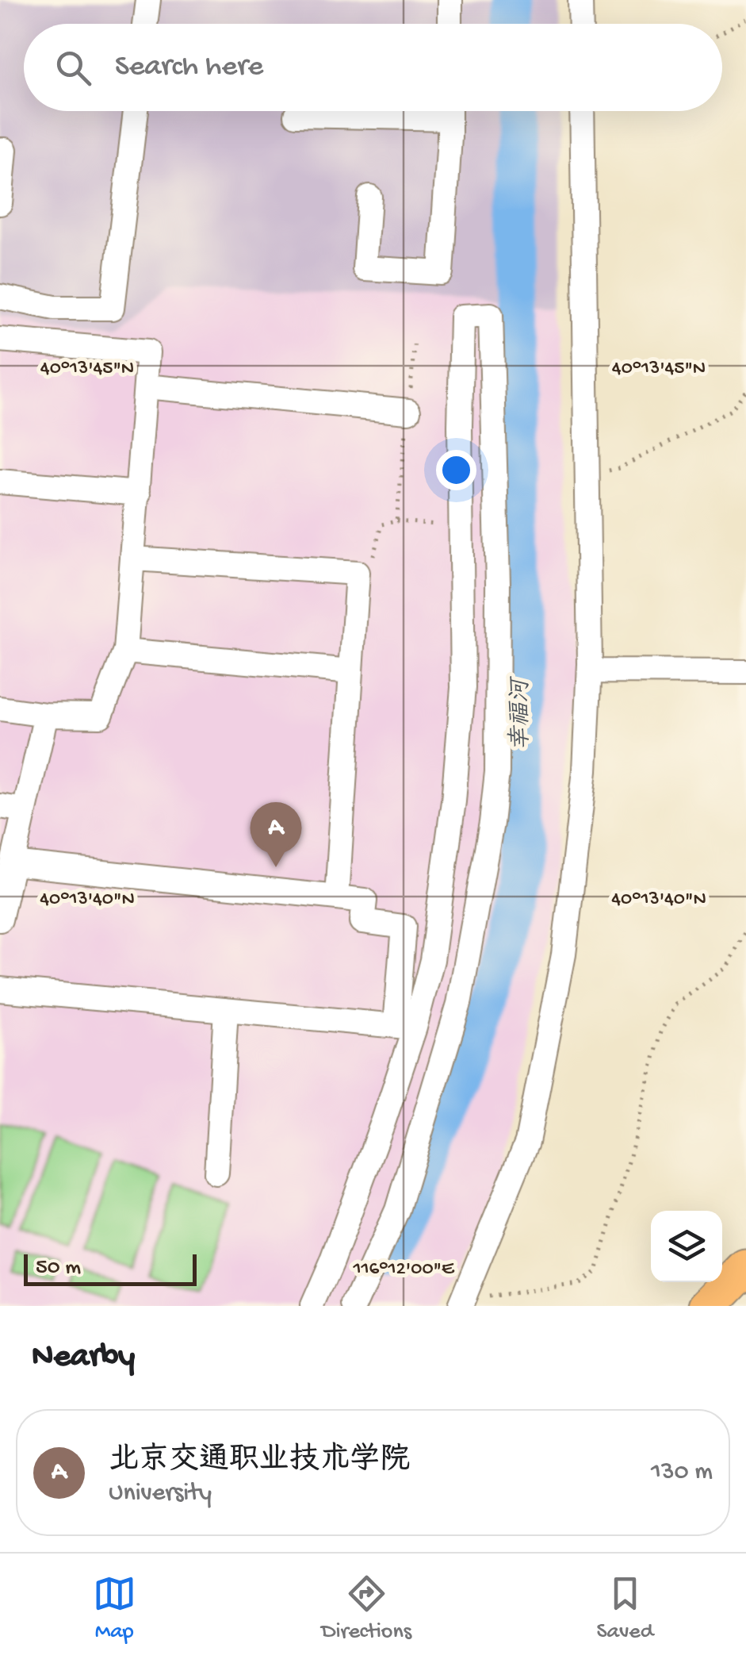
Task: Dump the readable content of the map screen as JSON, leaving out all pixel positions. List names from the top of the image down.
{
  "water": ["幸福河"],
  "scale_bar": "50 m",
  "page": {
    "search": "Search here",
    "pins": "A",
    "scale": "50 m",
    "heading": "Nearby",
    "list": [
      {
        "mark": "A",
        "name": "北京交通职业技术学院",
        "note": "University",
        "value": "130 m"
      }
    ],
    "nav": ["Map", "Directions", "Saved"]
  },
  "coordinates": ["40°13'45\"N", "40°13'40\"N", "116°12'00\"E"]
}
